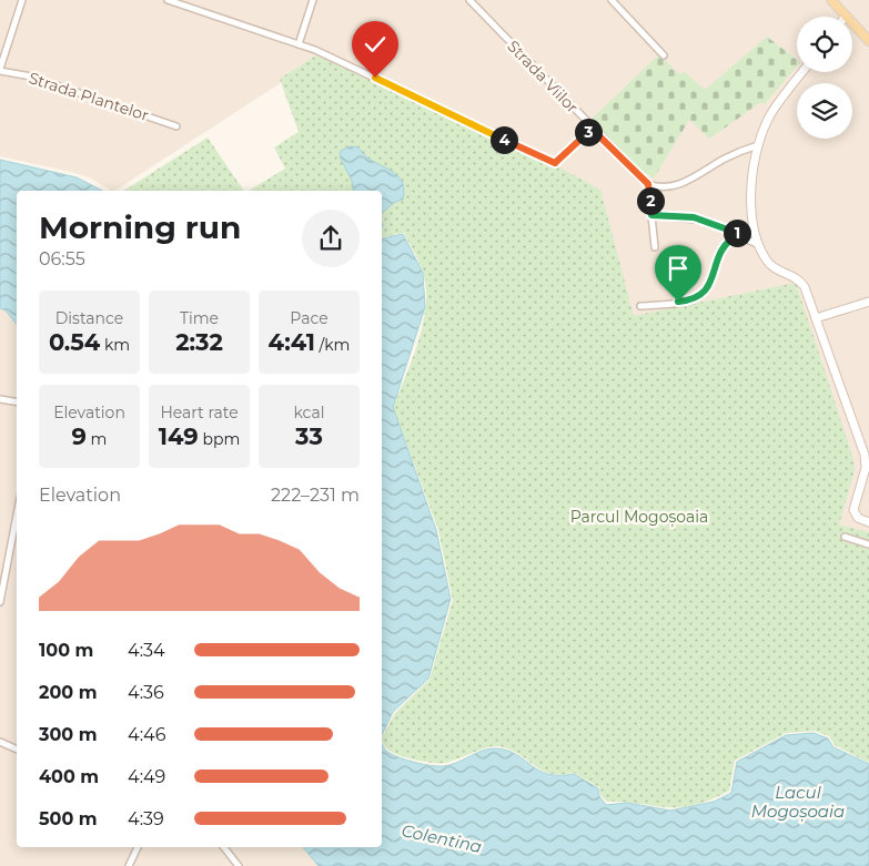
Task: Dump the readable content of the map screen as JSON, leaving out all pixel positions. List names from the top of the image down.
{
  "streets": {
    "street": ["Strada Viilor", "Strada Plantelor"]
  },
  "water": ["Lacul Mogoșoaia", "Colentina"],
  "parks": ["Parcul Mogoșoaia"],
  "page": {
    "pins": [
      "3",
      "4",
      "2",
      "1"
    ],
    "heading": ["Morning run", "06:55"],
    "stats": [
      ["Distance", "0.54 km"],
      ["Time", "2:32"],
      ["Pace", "4:41 /km"],
      ["Elevation", "9 m"],
      ["Heart rate", "149 bpm"],
      ["kcal", "33"]
    ],
    "chart": ["Elevation", "222–231 m"],
    "list": [
      {
        "name": "100 m",
        "note": "4:34"
      },
      {
        "name": "200 m",
        "note": "4:36"
      },
      {
        "name": "300 m",
        "note": "4:46"
      },
      {
        "name": "400 m",
        "note": "4:49"
      },
      {
        "name": "500 m",
        "note": "4:39"
      }
    ]
  }
}
